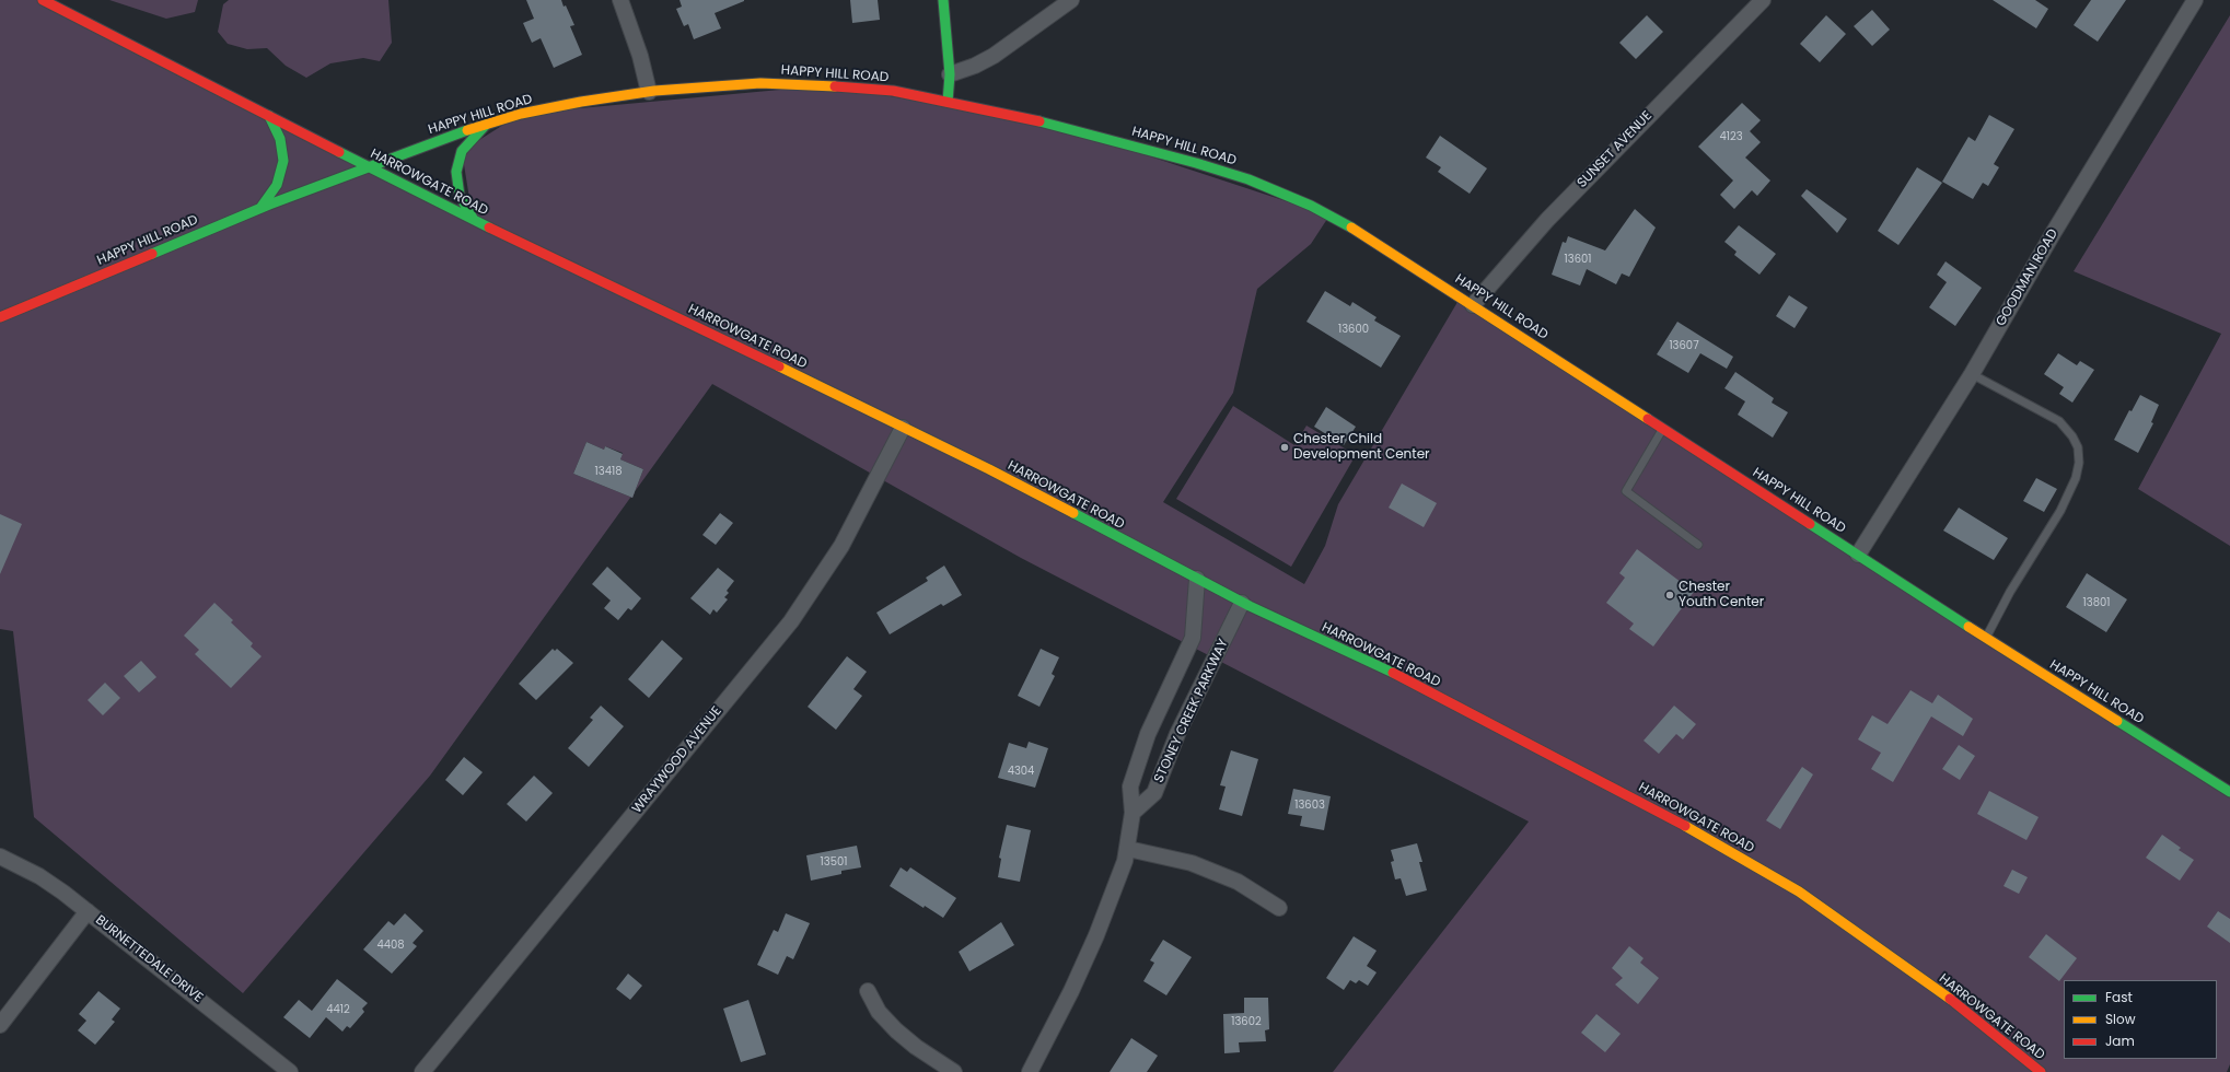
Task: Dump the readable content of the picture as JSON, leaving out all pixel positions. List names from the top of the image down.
{
  "streets": {
    "street": [
      "HAPPY HILL ROAD",
      "SUNSET AVENUE",
      "HARROWGATE ROAD",
      "GOODMAN ROAD",
      "STONEY CREEK PARKWAY",
      "WRAYWOOD AVENUE",
      "BURNETTEDALE DRIVE"
    ]
  },
  "crossings": [
    ["HAPPY HILL ROAD", "SUNSET AVENUE"],
    ["HAPPY HILL ROAD", "HARROWGATE ROAD"],
    ["HAPPY HILL ROAD", "GOODMAN ROAD"],
    ["HARROWGATE ROAD", "STONEY CREEK PARKWAY"],
    ["HARROWGATE ROAD", "WRAYWOOD AVENUE"]
  ],
  "places": ["Chester Child Development Center", "Chester Youth Center"],
  "house_numbers": [
    "4123",
    "13601",
    "13600",
    "13607",
    "13418",
    "13801",
    "4304",
    "13603",
    "13501",
    "4408",
    "4412",
    "13602"
  ],
  "legend": ["Fast", "Slow", "Jam"]
}
